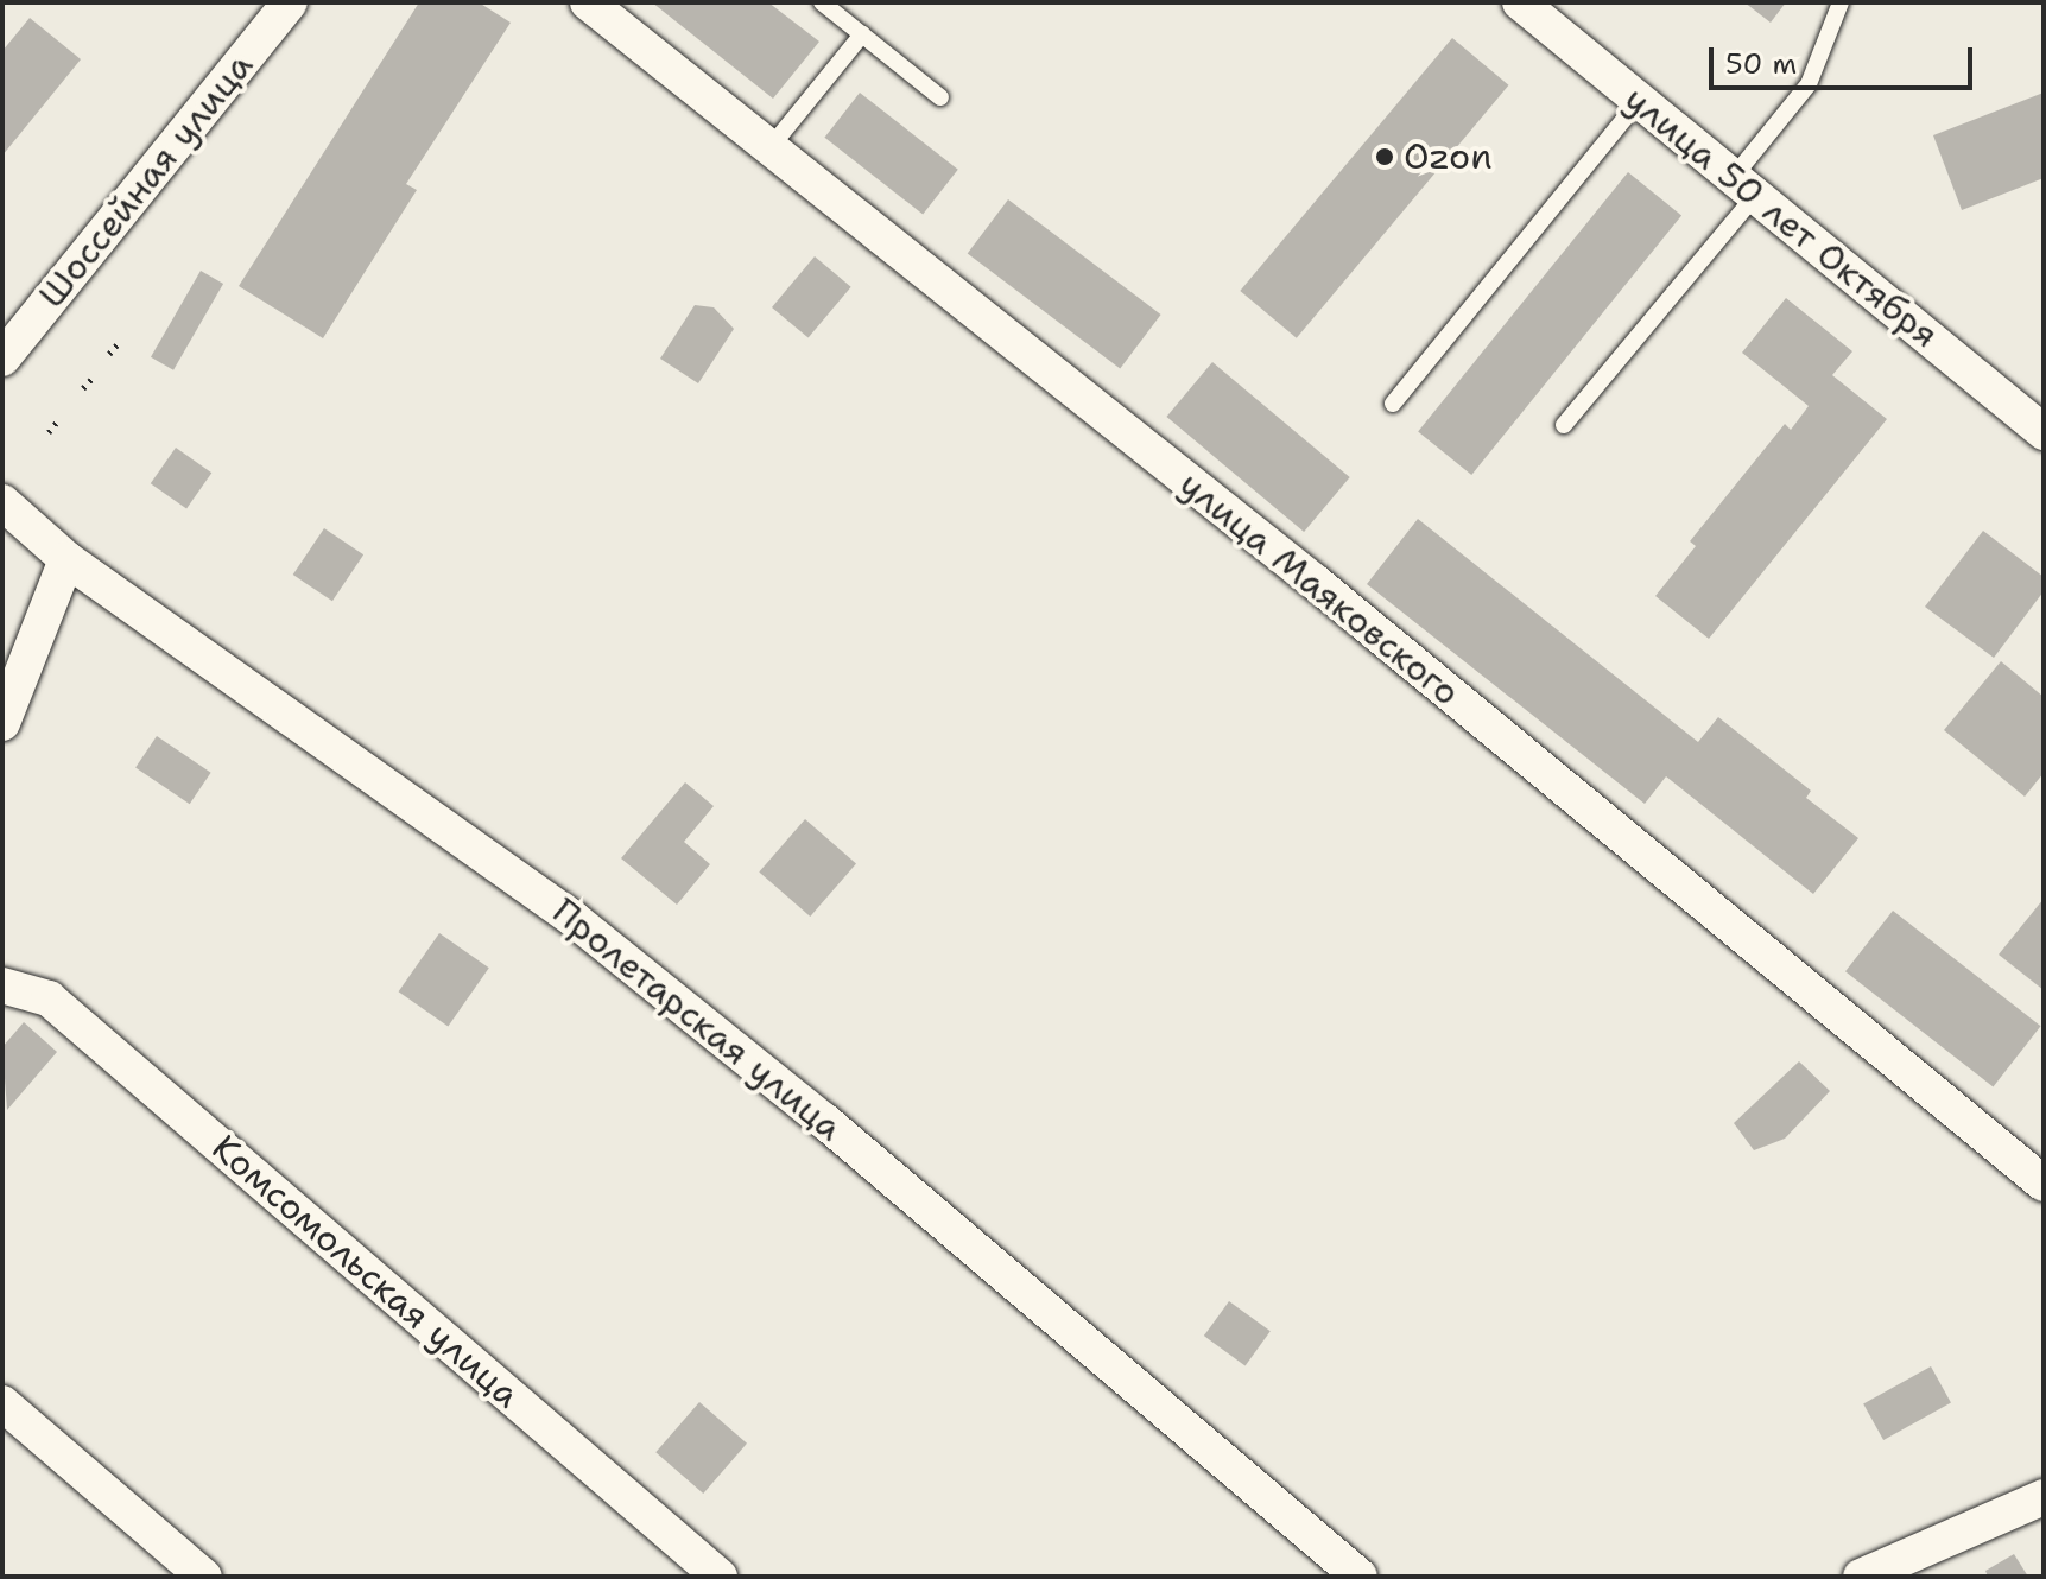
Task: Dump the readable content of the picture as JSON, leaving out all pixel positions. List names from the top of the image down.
{
  "streets": {
    "street": [
      "Шоссейная улица",
      "улица 50 лет Октября",
      "улица Маяковского",
      "Пролетарская улица",
      "Комсомольская улица"
    ]
  },
  "places": ["Ozon"],
  "scale_bar": "50 m"
}
